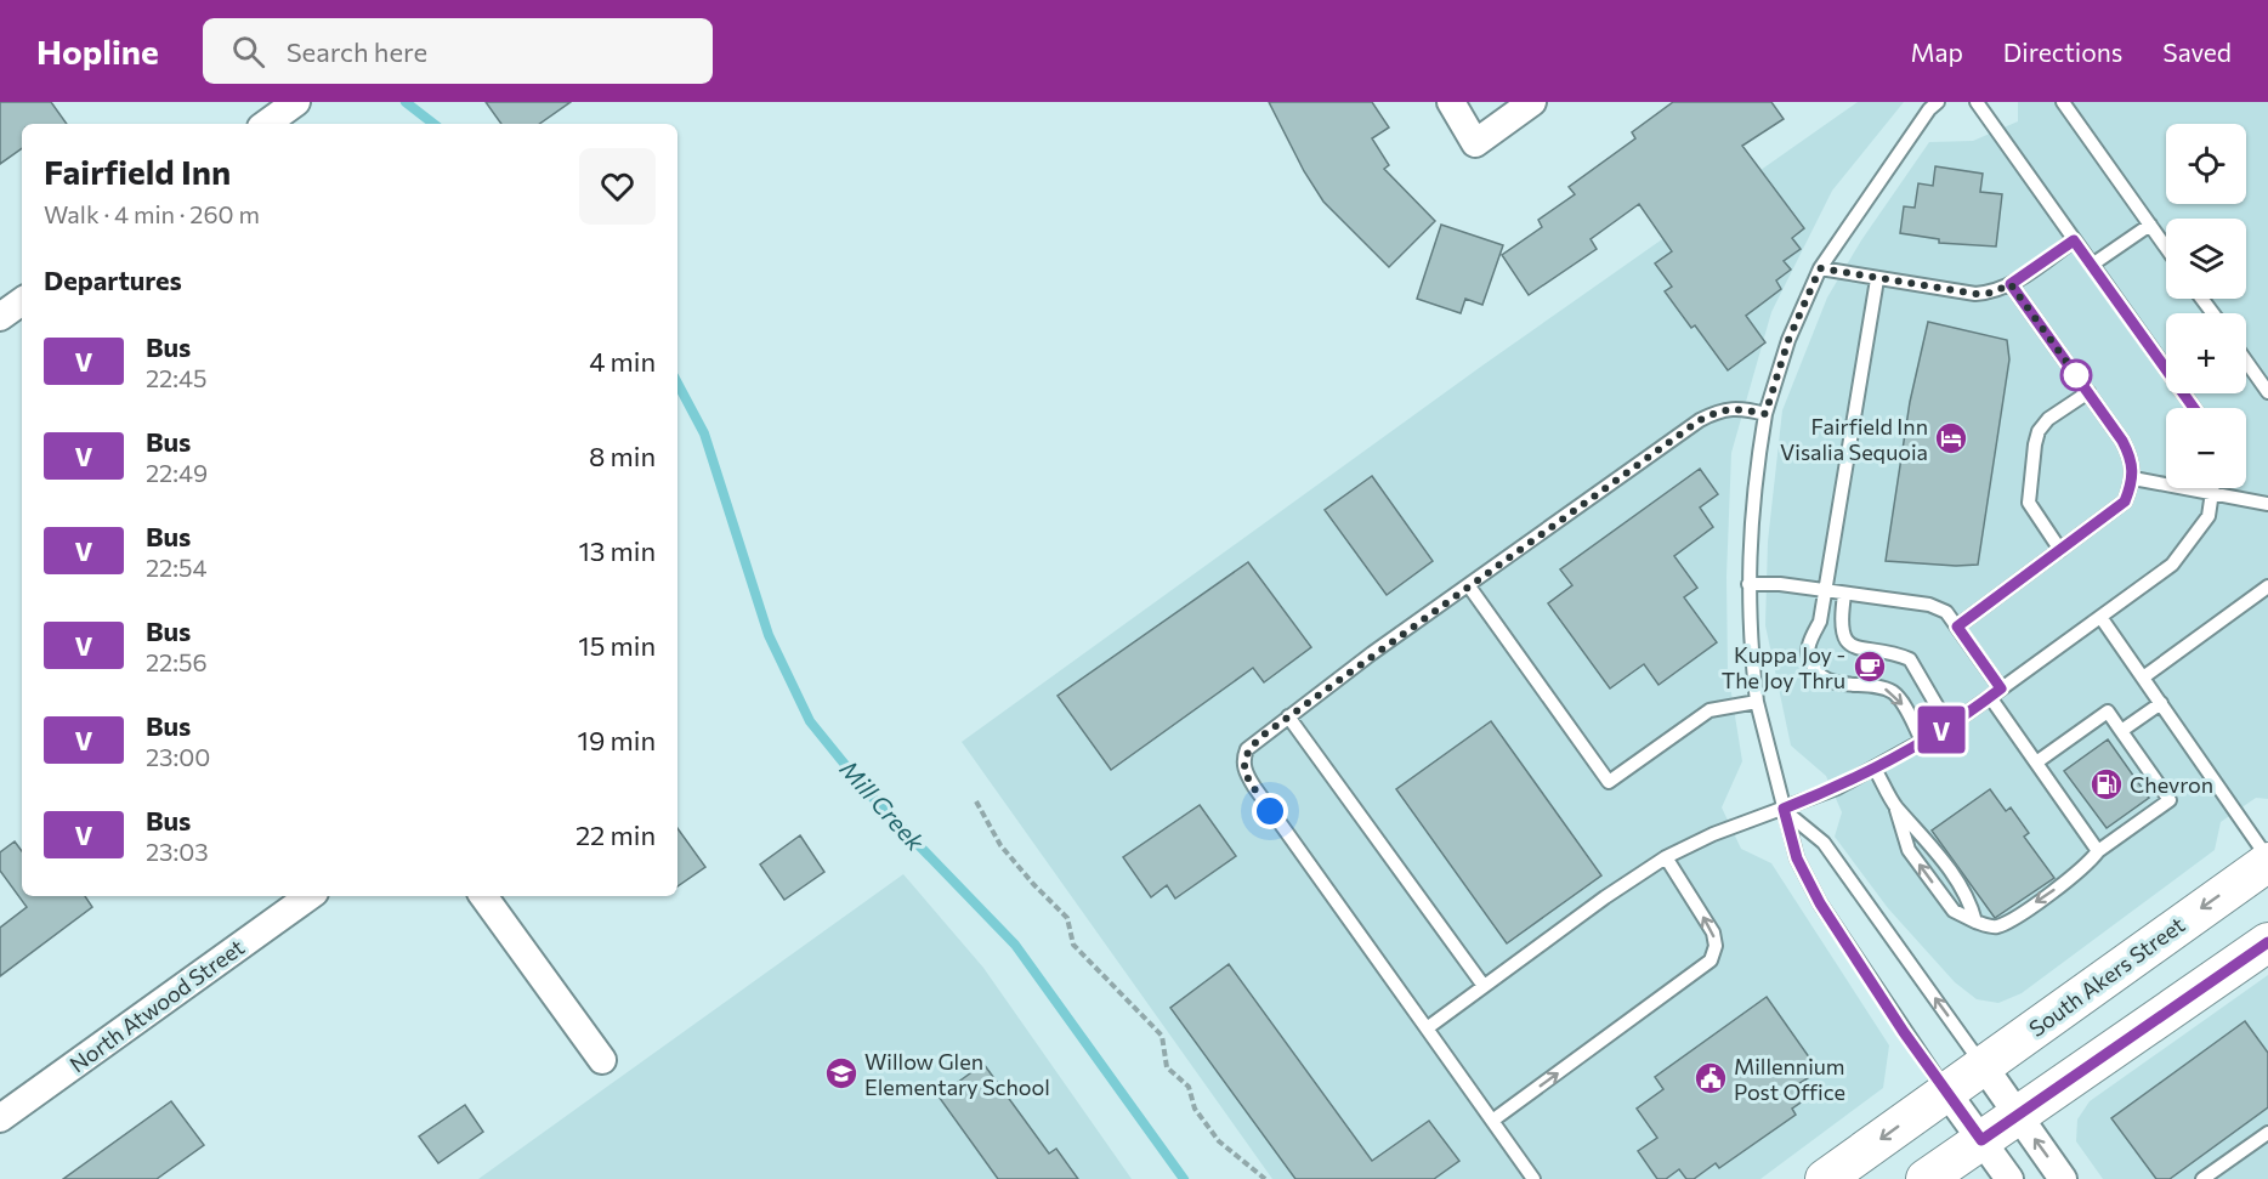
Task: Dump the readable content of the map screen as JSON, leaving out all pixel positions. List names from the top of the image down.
{
  "streets": {
    "main road": ["South Akers Street"],
    "street": ["North Atwood Street"]
  },
  "water": ["Mill Creek"],
  "places": {
    "hotel": ["Fairfield Inn Visalia Sequoia"],
    "cafe": ["Kuppa Joy - The Joy Thru"],
    "fuel station": ["Chevron"],
    "school or university": ["Willow Glen Elementary School"],
    "public building": ["Millennium Post Office"]
  },
  "lines": ["bus line V"],
  "page": {
    "header": "Hopline",
    "search": "Search here",
    "nav": ["Map", "Directions", "Saved"],
    "on_map": "V",
    "map_buttons": ["+", "−"],
    "heading": [
      ["Fairfield Inn", "Walk · 4 min · 260 m"],
      "Departures"
    ],
    "list": [
      {
        "mark": "V",
        "name": "Bus",
        "note": "22:45",
        "value": "4 min"
      },
      {
        "mark": "V",
        "name": "Bus",
        "note": "22:49",
        "value": "8 min"
      },
      {
        "mark": "V",
        "name": "Bus",
        "note": "22:54",
        "value": "13 min"
      },
      {
        "mark": "V",
        "name": "Bus",
        "note": "22:56",
        "value": "15 min"
      },
      {
        "mark": "V",
        "name": "Bus",
        "note": "23:00",
        "value": "19 min"
      },
      {
        "mark": "V",
        "name": "Bus",
        "note": "23:03",
        "value": "22 min"
      }
    ]
  }
}
